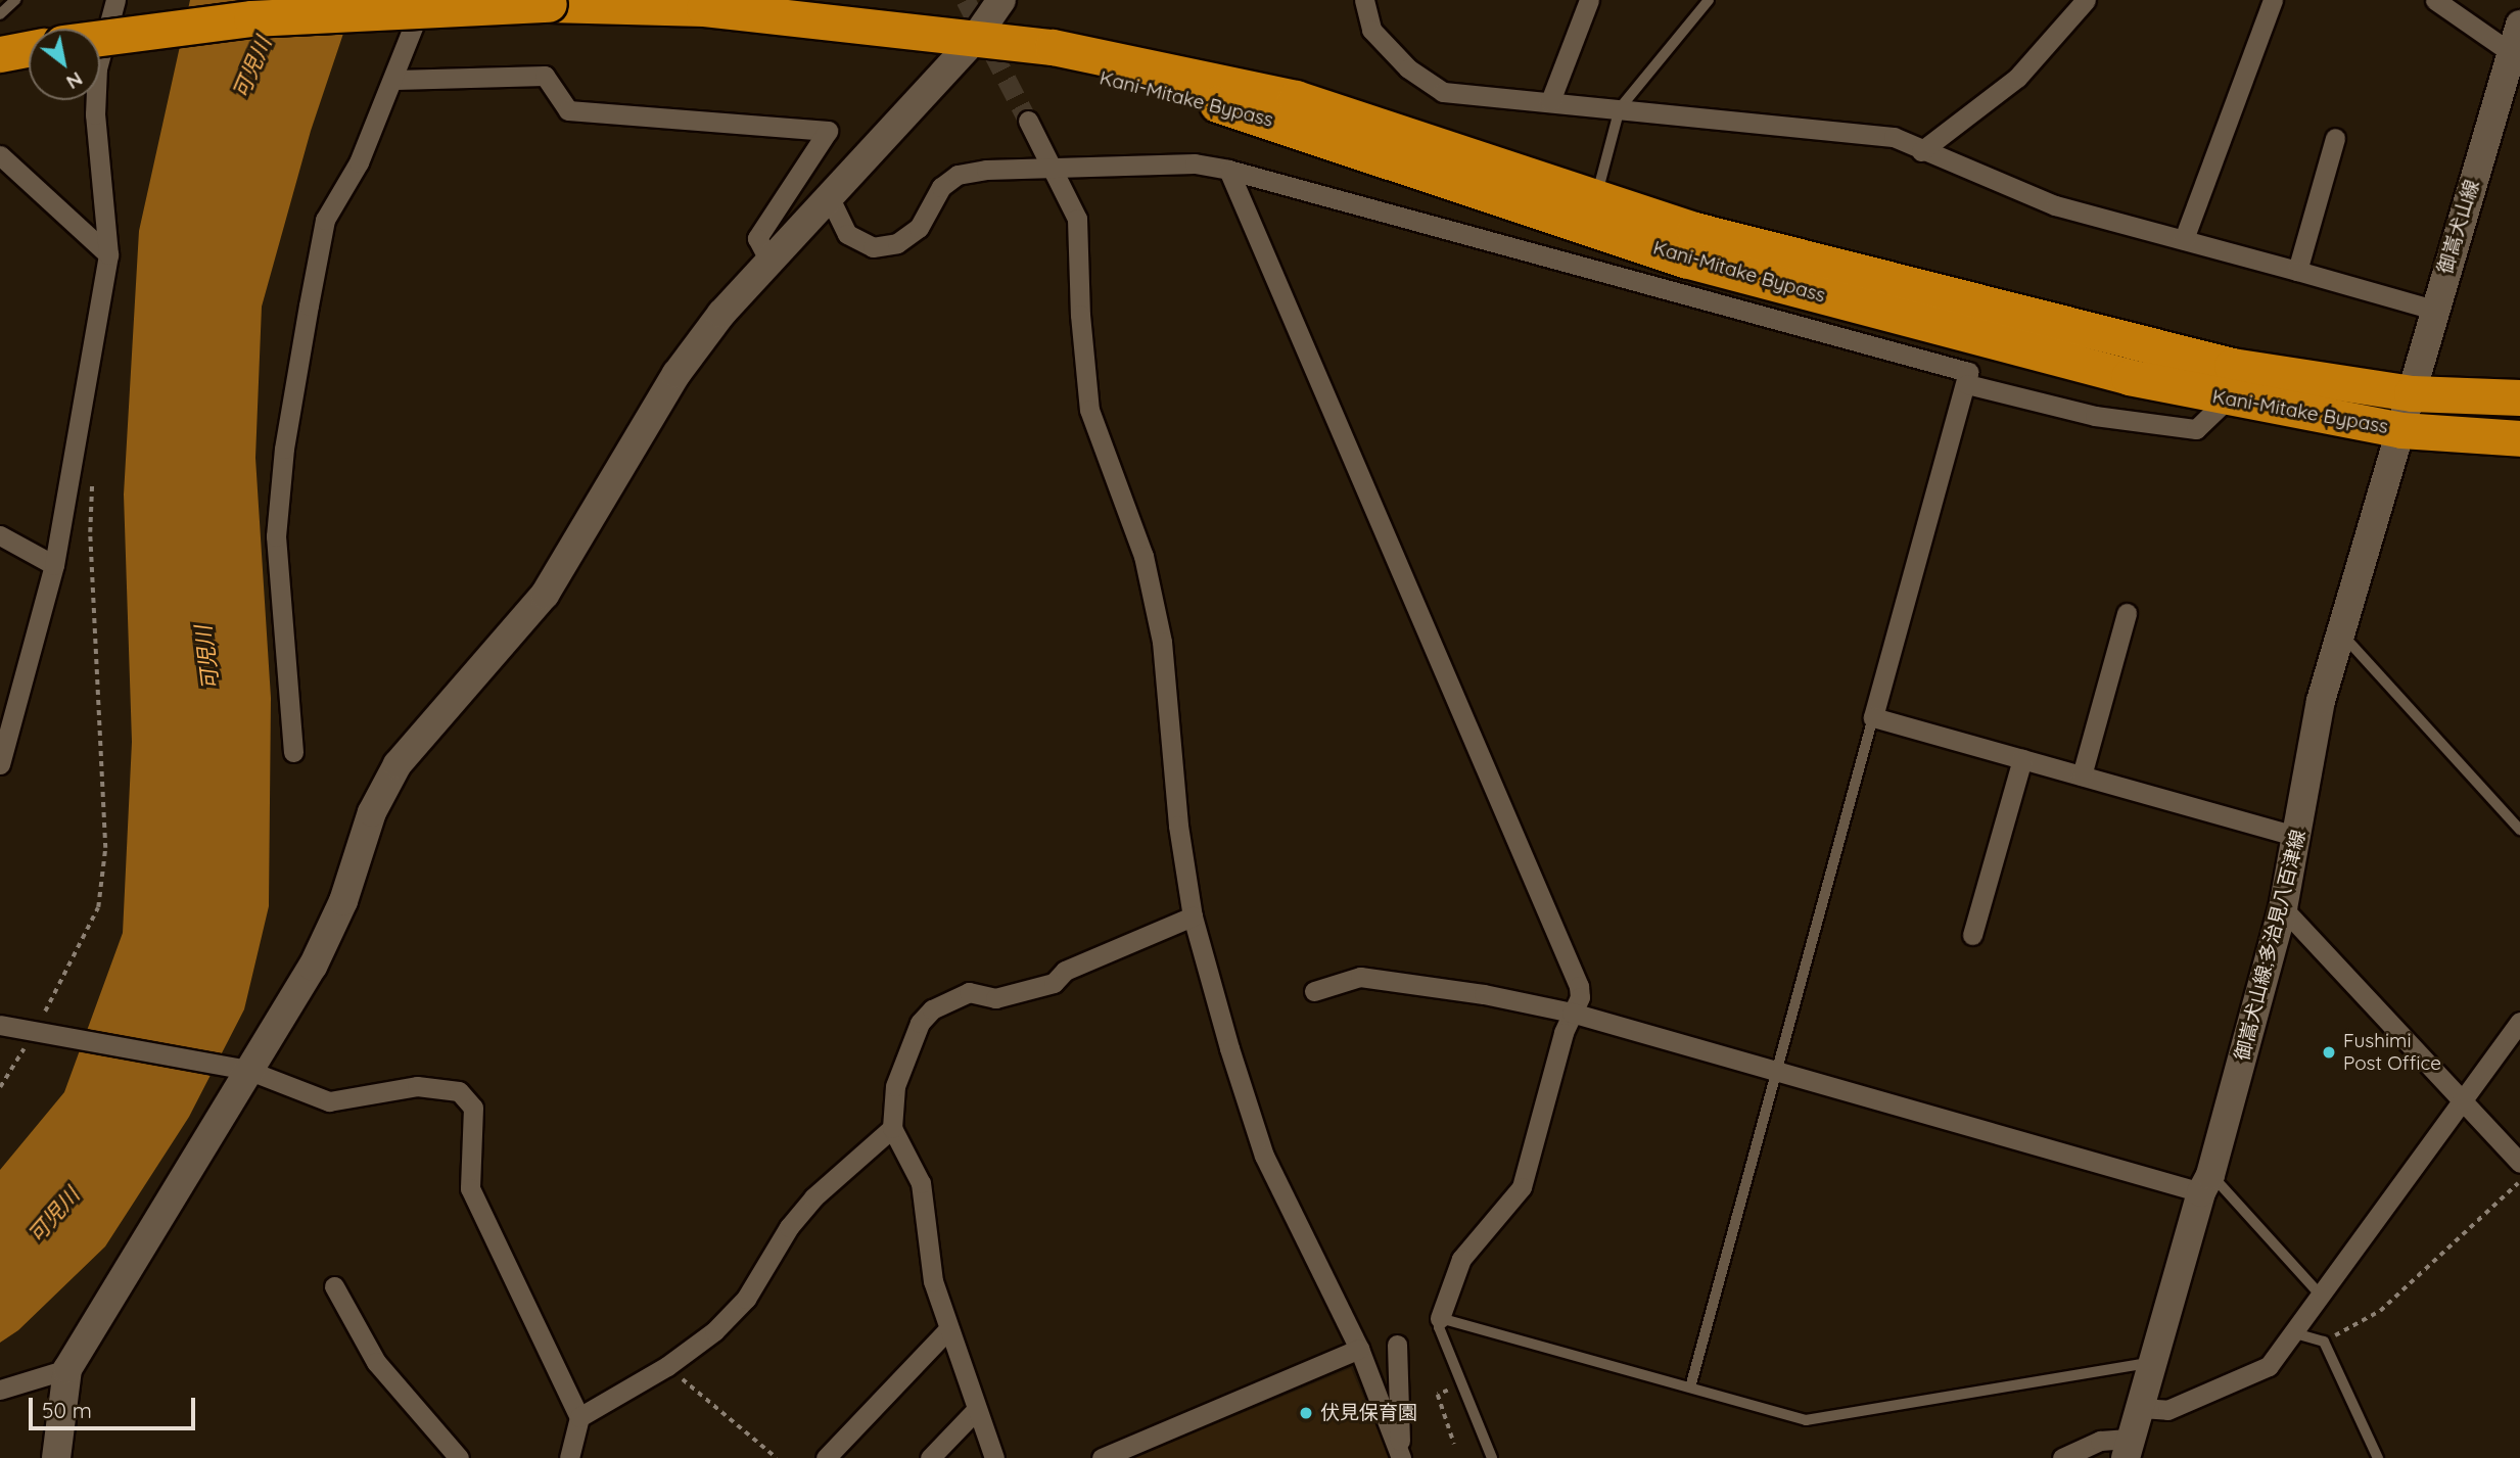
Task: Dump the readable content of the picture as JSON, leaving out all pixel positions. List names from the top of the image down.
{
  "streets": {
    "highway": ["Kani-Mitake Bypass"],
    "street": ["御嵩犬山線", "御嵩犬山線;多治見八百津線"]
  },
  "crossings": [
    ["Kani-Mitake Bypass", "御嵩犬山線"],
    ["Kani-Mitake Bypass", "御嵩犬山線;多治見八百津線"],
    ["御嵩犬山線", "御嵩犬山線;多治見八百津線"]
  ],
  "water": ["可児川"],
  "places": ["Fushimi Post Office", "伏見保育園"],
  "scale_bar": "50 m",
  "north": "bottom right"
}
